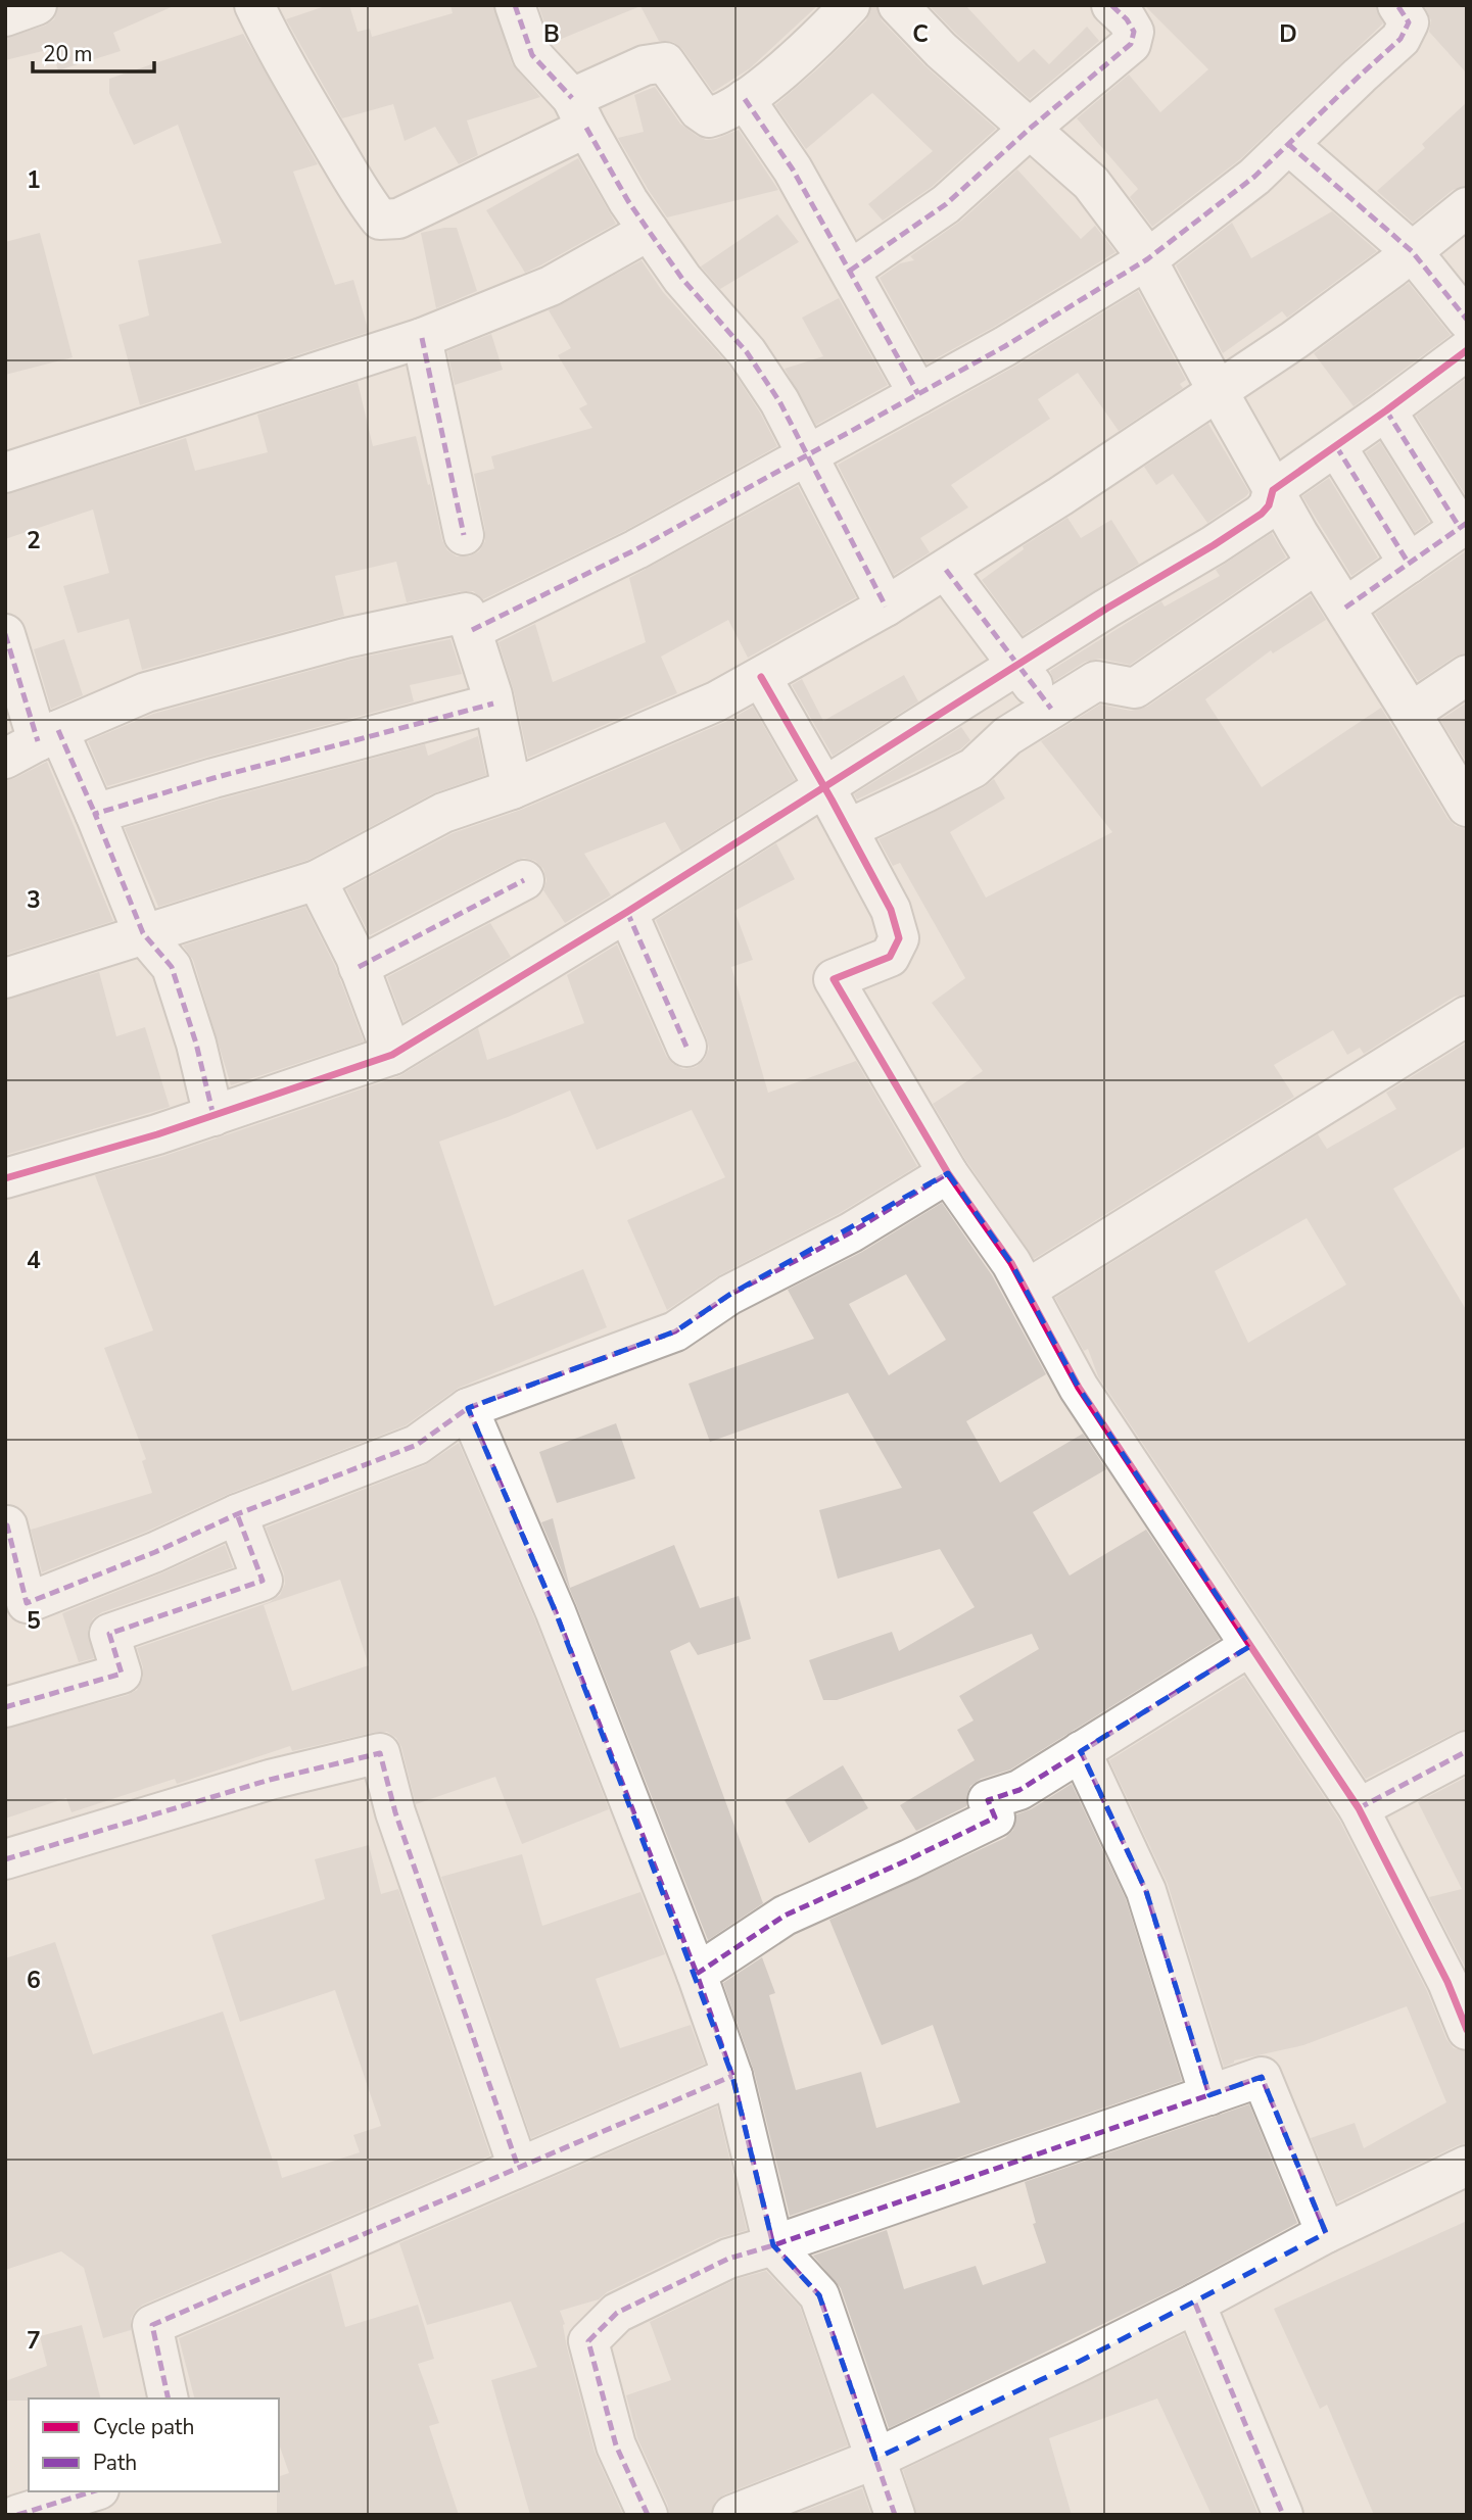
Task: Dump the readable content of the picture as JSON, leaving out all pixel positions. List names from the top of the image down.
{
  "legend": ["Cycle path", "Path"],
  "scale_bar": "20 m",
  "grid": {
    "columns": ["B", "C", "D"],
    "rows": [
      "1",
      "2",
      "3",
      "4",
      "5",
      "6",
      "7"
    ]
  }
}
